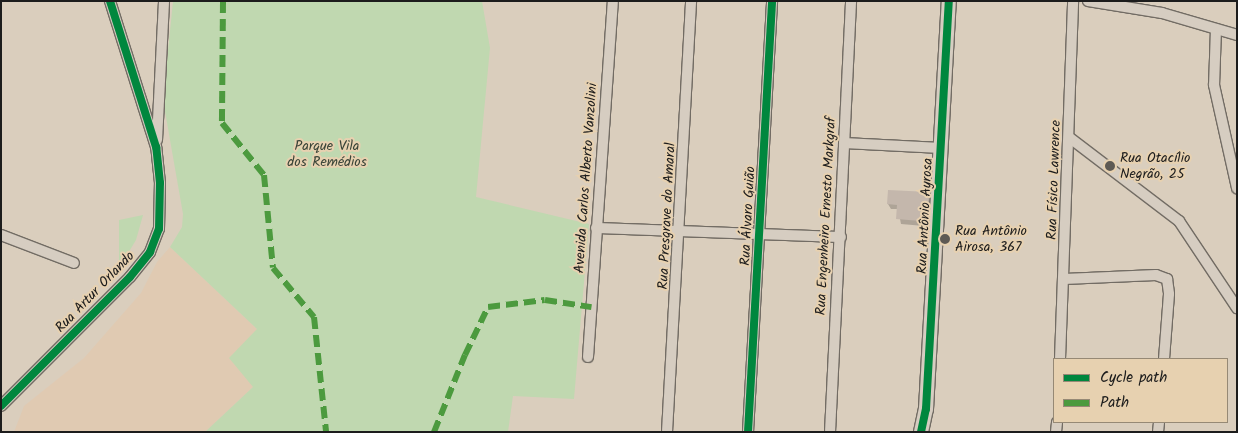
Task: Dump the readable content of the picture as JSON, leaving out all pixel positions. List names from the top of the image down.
{
  "streets": {
    "street": [
      "Avenida Carlos Alberto Vanzolini",
      "Rua Físico Lawrence",
      "Rua Presgrave do Amaral",
      "Rua Álvaro Guião",
      "Rua Engenheiro Ernesto Markgraf",
      "Rua Antônio Ayrosa",
      "Rua Artur Orlando"
    ]
  },
  "parks": ["Parque Vila dos Remédios"],
  "places": ["Rua Otacílio Negrão, 25", "Rua Antônio Airosa, 367"],
  "legend": ["Cycle path", "Path"]
}
